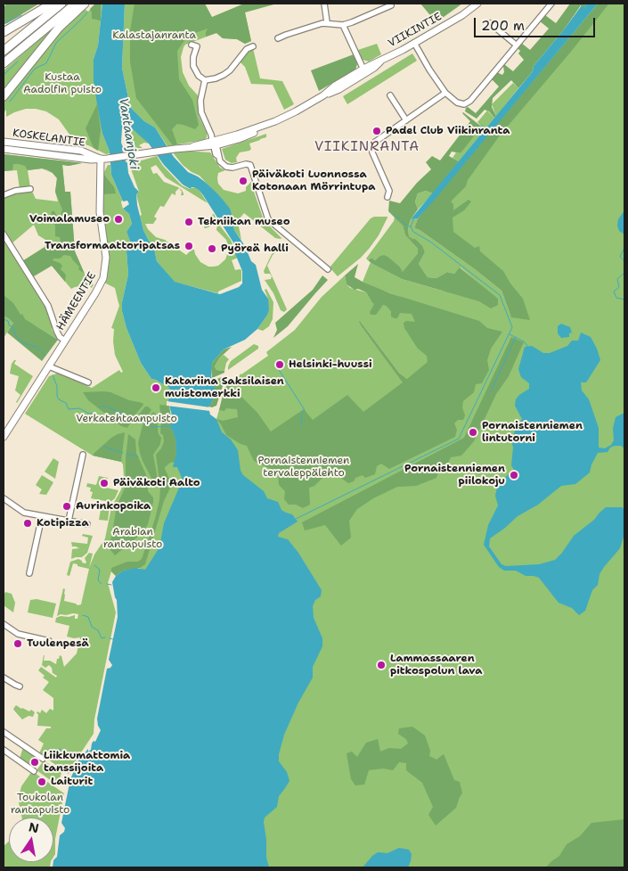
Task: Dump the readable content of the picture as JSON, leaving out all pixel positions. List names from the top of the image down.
{
  "streets": {
    "main road": ["VIIKINTIE", "KOSKELANTIE", "HÄMEENTIE"]
  },
  "crossings": [
    ["VIIKINTIE", "KOSKELANTIE"],
    ["VIIKINTIE", "HÄMEENTIE"],
    ["KOSKELANTIE", "HÄMEENTIE"]
  ],
  "districts": ["VIIKINRANTA"],
  "water": ["Vantaanjoki"],
  "parks": [
    "Kalastajanranta",
    "Kustaa Aadolfin puisto",
    "Verkatehtaanpuisto",
    "Pornaistenniemen tervaleppälehto",
    "Arabian rantapuisto",
    "Toukolan rantapuisto"
  ],
  "places": [
    "Padel Club Viikinranta",
    "Päiväkoti Luonnossa Kotonaan Mörrintupa",
    "Voimalamuseo",
    "Tekniikan museo",
    "Transformaattoripatsas",
    "Pyöreä halli",
    "Helsinki-huussi",
    "Katariina Saksilaisen muistomerkki",
    "Pornaistenniemen lintutorni",
    "Pornaistenniemen piilokoju",
    "Päiväkoti Aalto",
    "Aurinkopoika",
    "Kotipizza",
    "Tuulenpesä",
    "Lammassaaren pitkospolun lava",
    "Liikkumattomia tanssijoita",
    "Laiturit"
  ],
  "scale_bar": "200 m",
  "north": "top"
}
